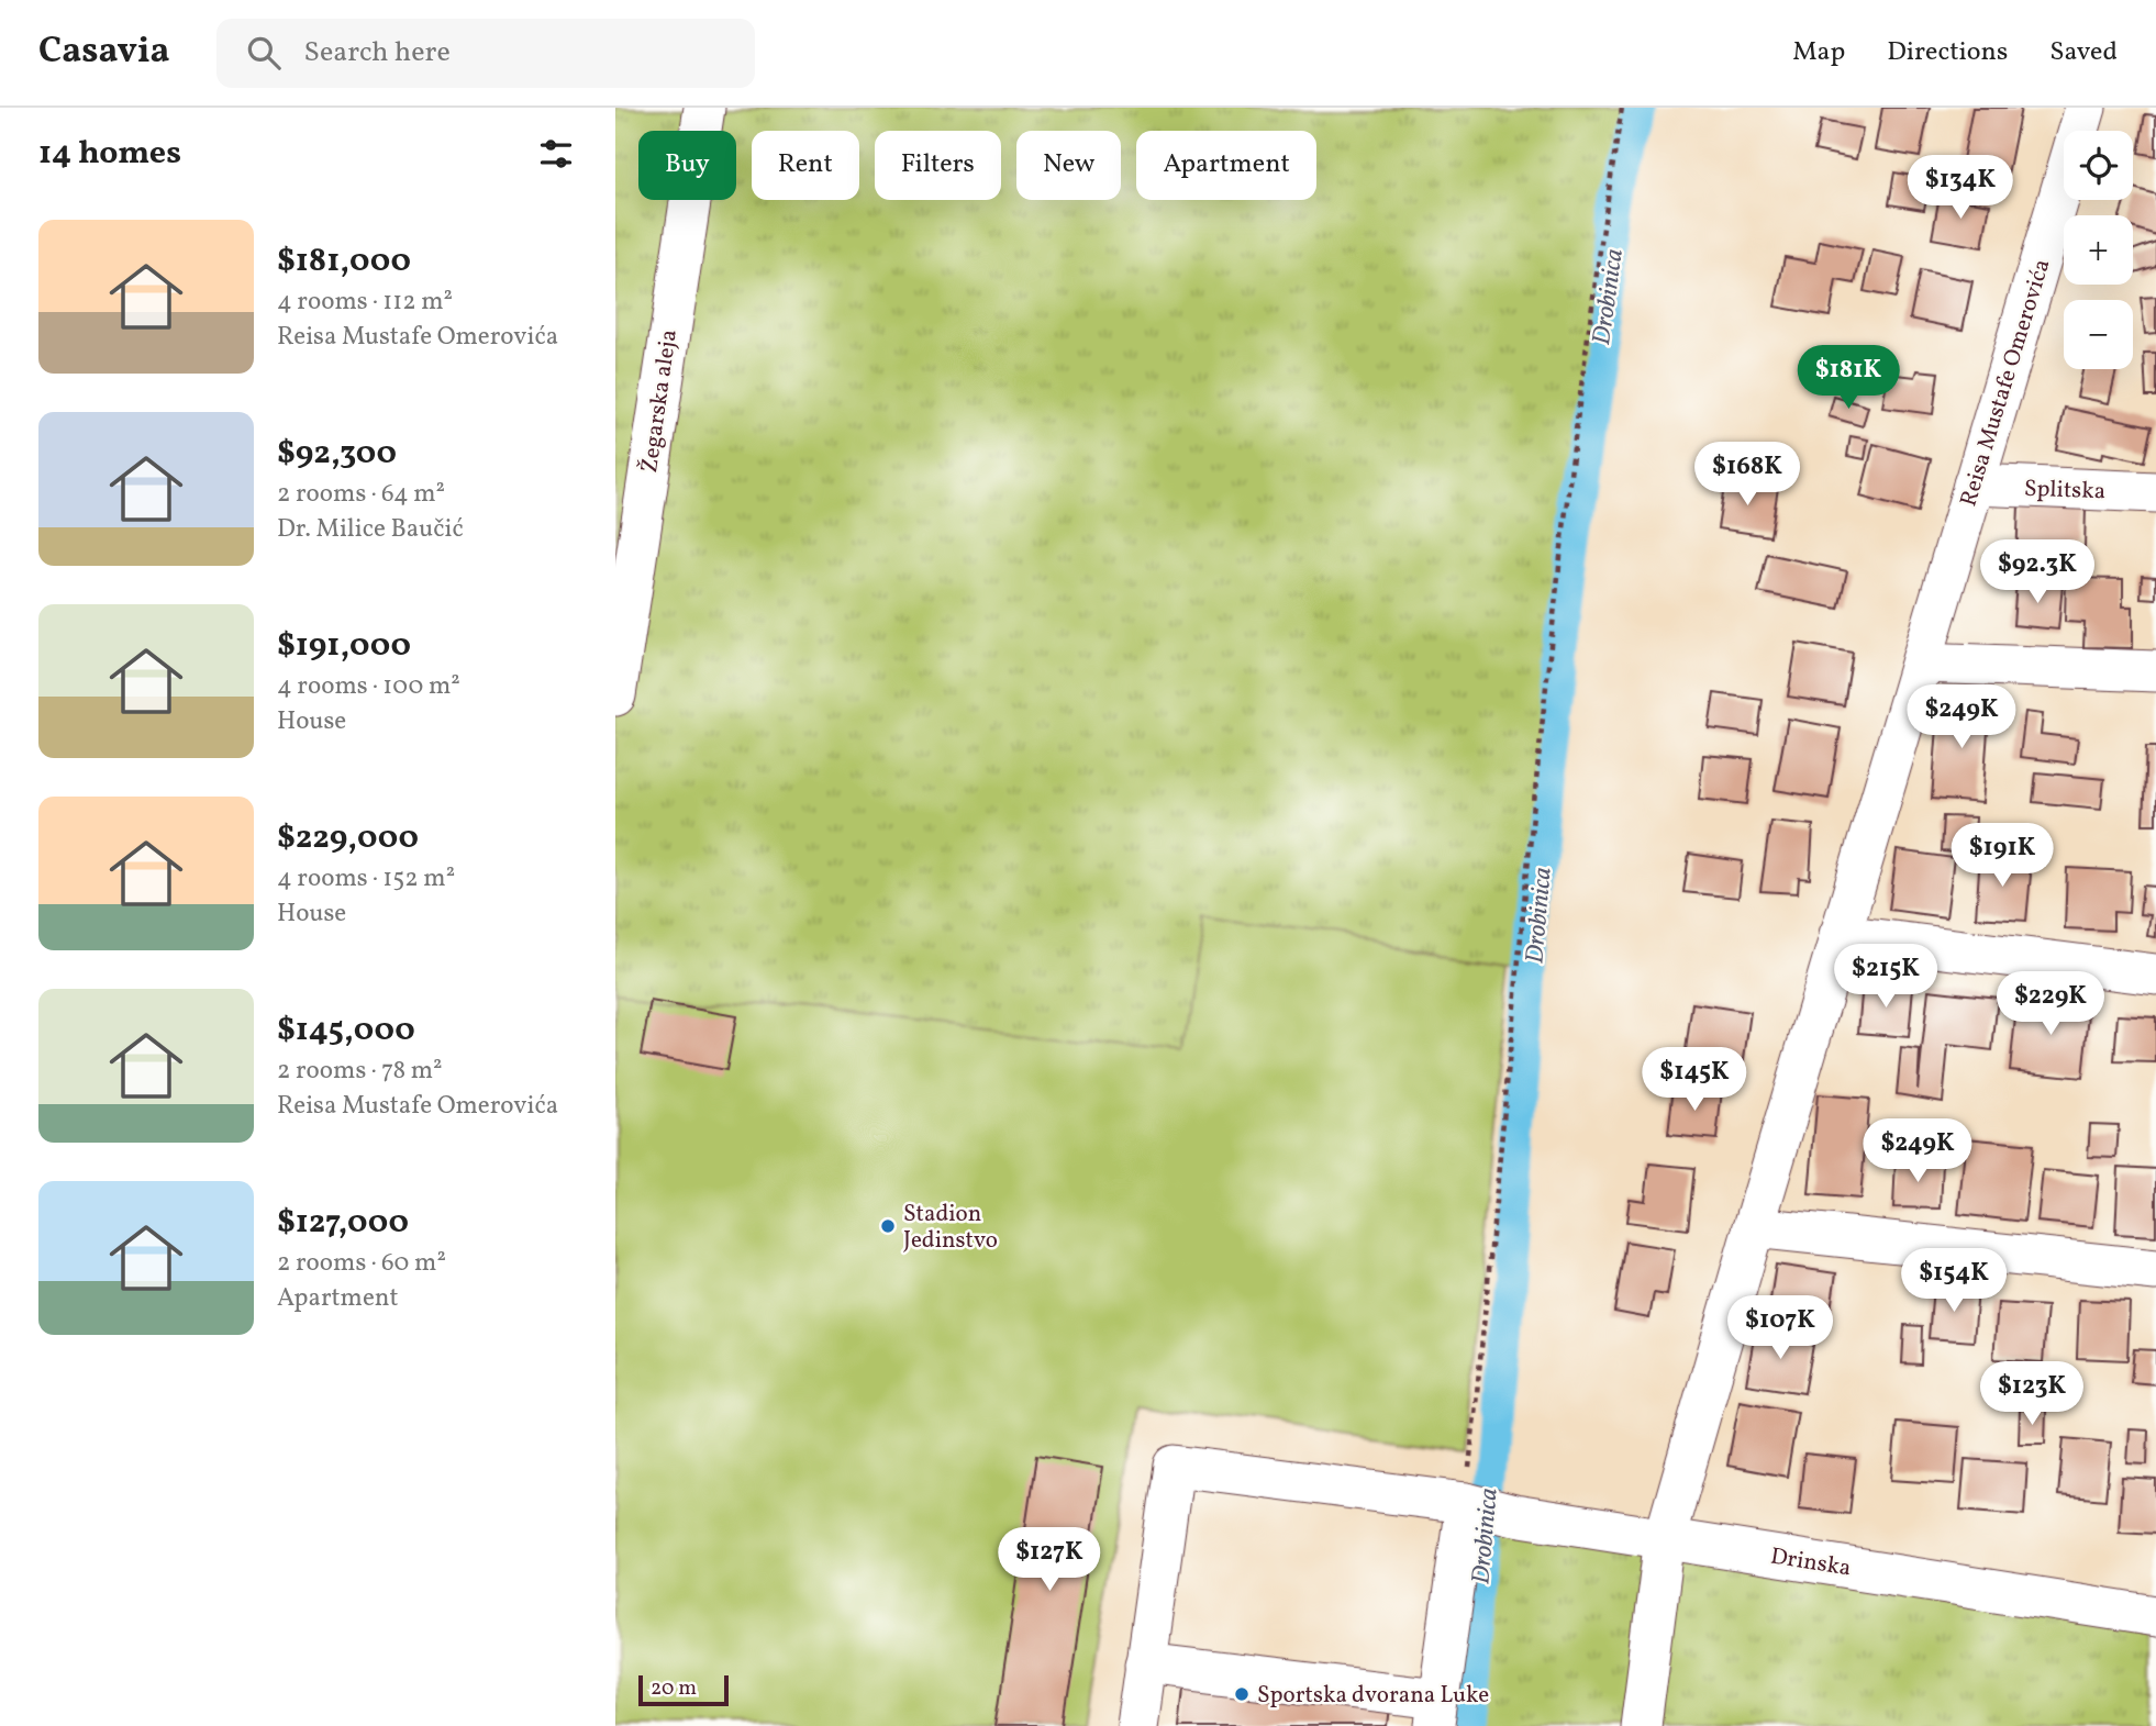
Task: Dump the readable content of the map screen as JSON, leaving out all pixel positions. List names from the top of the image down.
{
  "streets": {
    "street": [
      "Reisa Mustafe Omerovića",
      "Žegarska aleja",
      "Splitska",
      "Drinska"
    ]
  },
  "crossings": [
    ["Reisa Mustafe Omerovića", "Splitska"],
    ["Reisa Mustafe Omerovića", "Drinska"]
  ],
  "water": ["Drobinica"],
  "places": ["Stadion Jedinstvo", "Sportska dvorana Luke"],
  "scale_bar": "20 m",
  "page": {
    "header": "Casavia",
    "search": "Search here",
    "nav": ["Map", "Directions", "Saved"],
    "heading": "14 homes",
    "map_buttons": ["+", "−"],
    "chip": [
      "Buy",
      "Rent",
      "Filters",
      "New",
      "Apartment"
    ],
    "price": [
      "$134K",
      "$181K",
      "$168K",
      "$92.3K",
      "$249K",
      "$191K",
      "$215K",
      "$229K",
      "$145K",
      "$249K",
      "$154K",
      "$107K",
      "$123K",
      "$127K"
    ],
    "list": [
      {
        "name": "$181,000",
        "note": "4 rooms · 112 m² · Reisa Mustafe Omerovića"
      },
      {
        "name": "$92,300",
        "note": "2 rooms · 64 m² · Dr. Milice Baučić"
      },
      {
        "name": "$191,000",
        "note": "4 rooms · 100 m² · House"
      },
      {
        "name": "$229,000",
        "note": "4 rooms · 152 m² · House"
      },
      {
        "name": "$145,000",
        "note": "2 rooms · 78 m² · Reisa Mustafe Omerovića"
      },
      {
        "name": "$127,000",
        "note": "2 rooms · 60 m² · Apartment"
      }
    ],
    "scale": "20 m"
  }
}
